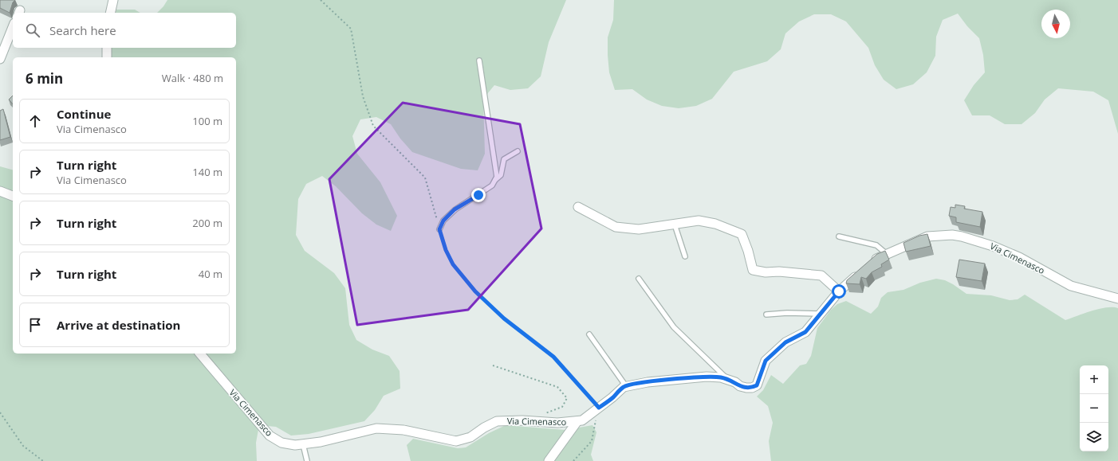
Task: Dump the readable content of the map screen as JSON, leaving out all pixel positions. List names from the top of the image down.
{
  "streets": {
    "street": ["Via Cimenasco"]
  },
  "north": "bottom",
  "page": {
    "search": "Search here",
    "heading": ["6 min", "Walk · 480 m"],
    "list": [
      ["Continue", "Via Cimenasco", "100 m"],
      ["Turn right", "Via Cimenasco", "140 m"],
      ["Turn right", "200 m"],
      ["Turn right", "40 m"],
      "Arrive at destination"
    ],
    "map_buttons": ["+", "−"]
  }
}
